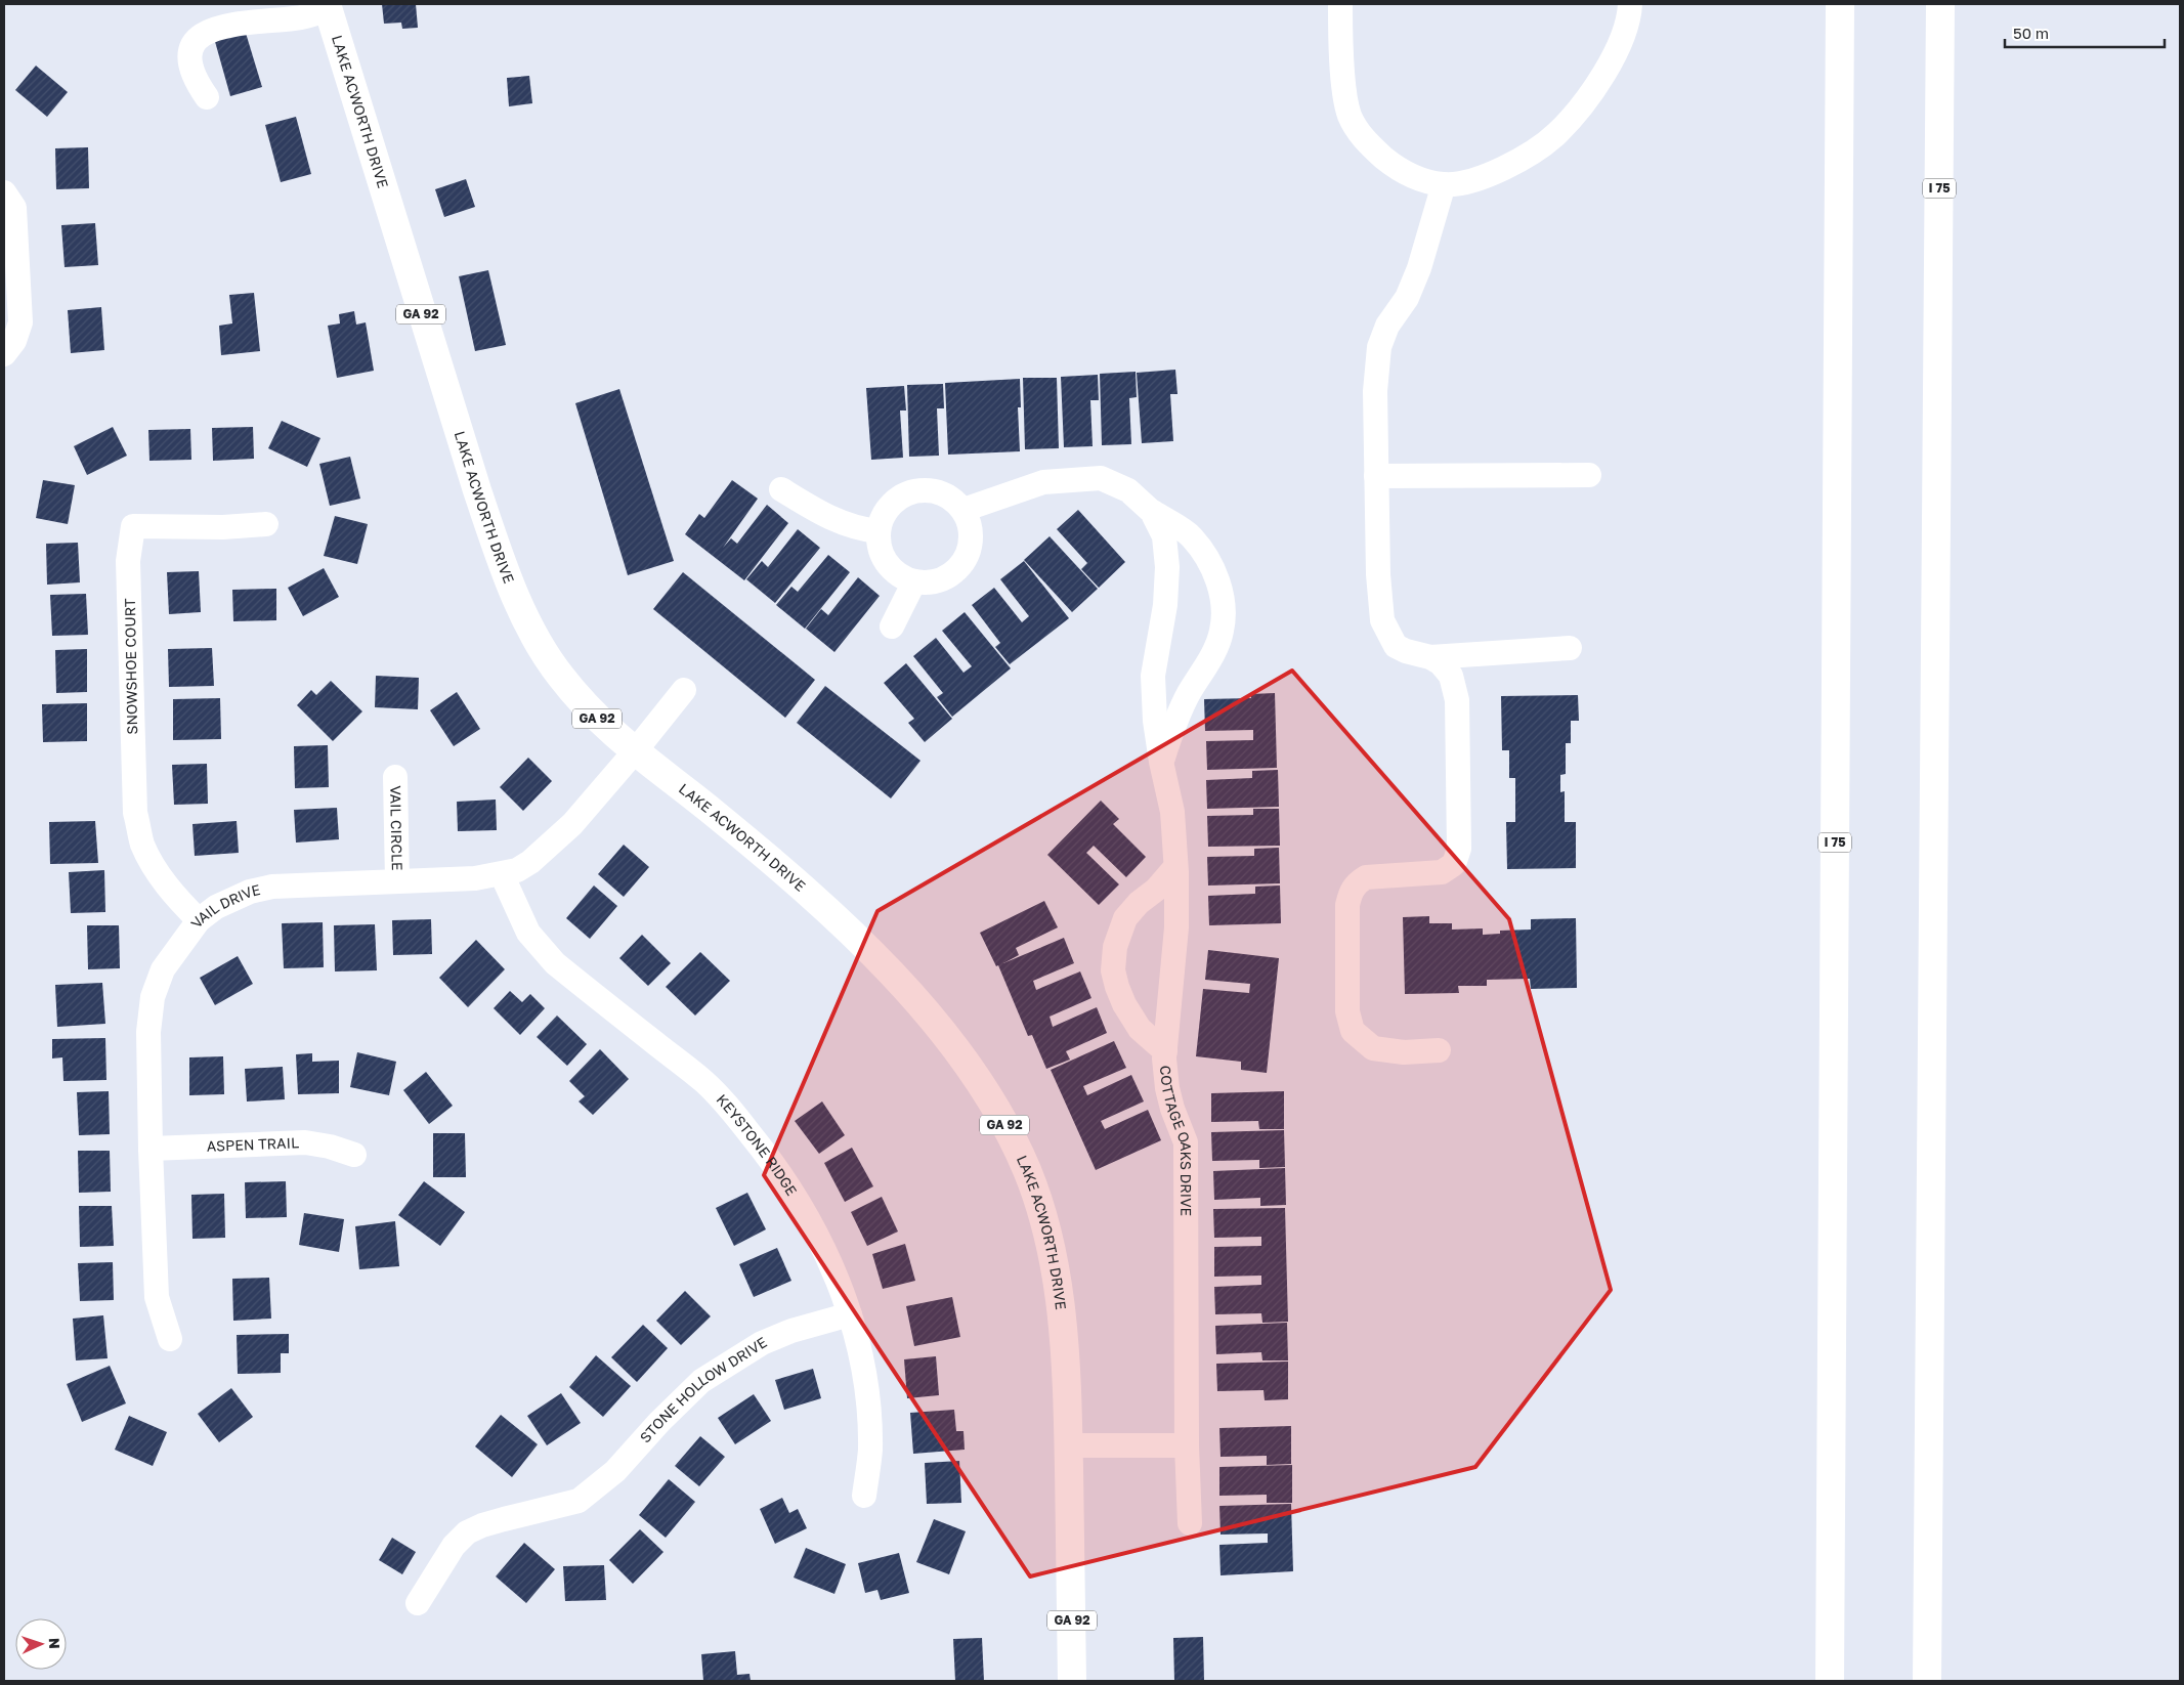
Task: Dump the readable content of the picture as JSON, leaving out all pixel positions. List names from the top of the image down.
{
  "streets": {
    "main road": ["LAKE ACWORTH DRIVE", "I 75", "GA 92"],
    "street": [
      "SNOWSHOE COURT",
      "VAIL CIRCLE",
      "VAIL DRIVE",
      "COTTAGE OAKS DRIVE",
      "ASPEN TRAIL",
      "KEYSTONE RIDGE",
      "STONE HOLLOW DRIVE"
    ]
  },
  "crossings": [
    ["LAKE ACWORTH DRIVE", "VAIL DRIVE"],
    ["SNOWSHOE COURT", "VAIL DRIVE"],
    ["VAIL CIRCLE", "VAIL DRIVE"],
    ["VAIL DRIVE", "ASPEN TRAIL"],
    ["VAIL DRIVE", "KEYSTONE RIDGE"],
    ["KEYSTONE RIDGE", "STONE HOLLOW DRIVE"]
  ],
  "scale_bar": "50 m",
  "north": "right"
}
